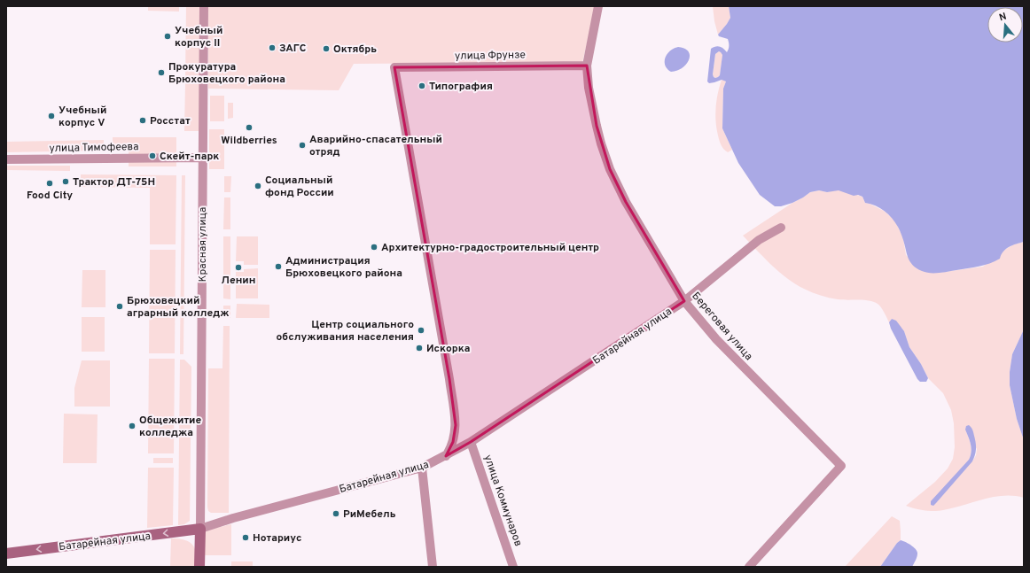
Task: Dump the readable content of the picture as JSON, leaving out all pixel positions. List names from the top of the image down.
{
  "streets": {
    "street": [
      "улица Фрунзе",
      "улица Тимофеева",
      "Красная улица",
      "Береговая улица",
      "Батарейная улица",
      "улица Коммунаров"
    ]
  },
  "crossings": [
    ["улица Фрунзе", "Береговая улица"],
    ["улица Фрунзе", "Батарейная улица"],
    ["улица Тимофеева", "Красная улица"],
    ["Красная улица", "Батарейная улица"],
    ["Береговая улица", "Батарейная улица"],
    ["Батарейная улица", "улица Коммунаров"]
  ],
  "places": [
    "Учебный корпус II",
    "ЗАГС",
    "Октябрь",
    "Прокуратура Брюховецкого района",
    "Типография",
    "Учебный корпус V",
    "Росстат",
    "Wildberries",
    "Аварийно-спасательный отряд",
    "Скейт-парк",
    "Трактор ДТ-75Н",
    "Food City",
    "Социальный фонд России",
    "Архитектурно-градостроительный центр",
    "Администрация Брюховецкого района",
    "Ленин",
    "Брюховецкий аграрный колледж",
    "Центр социального обслуживания населения",
    "Искорка",
    "Общежитие колледжа",
    "РиМебель",
    "Нотариус"
  ],
  "north": "top"
}
